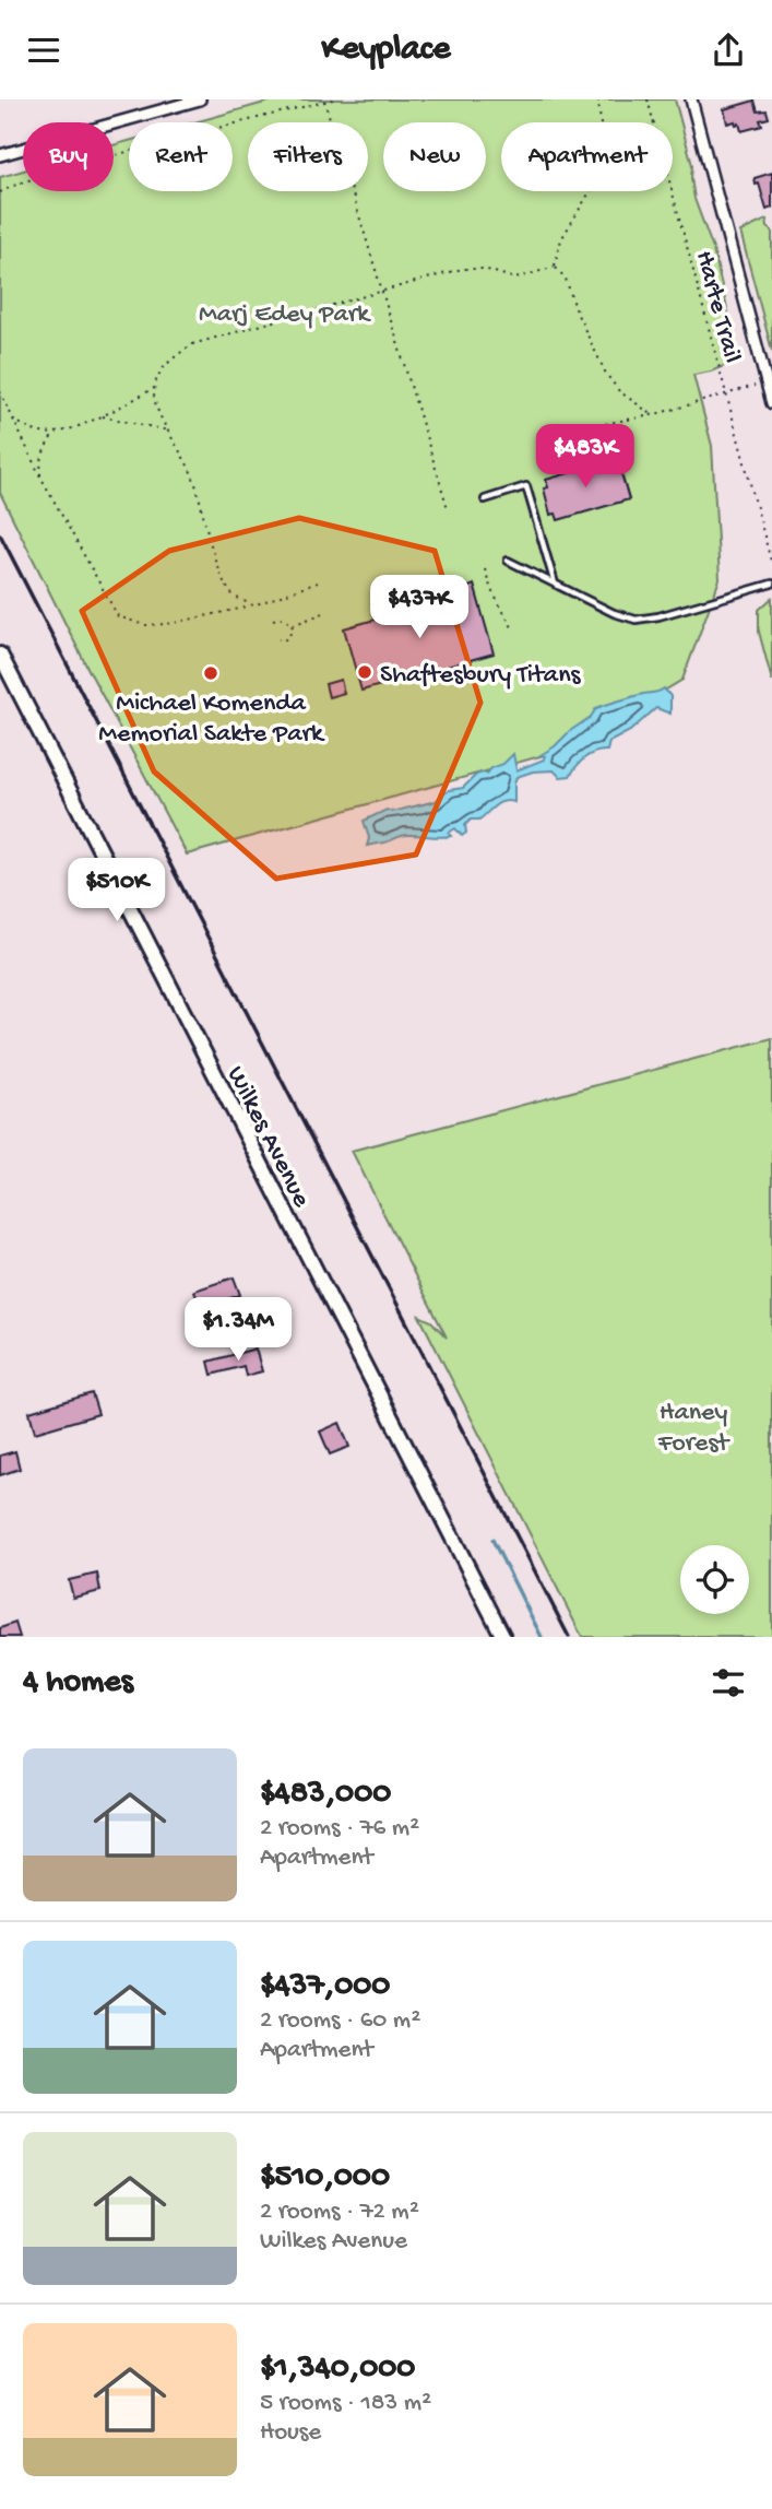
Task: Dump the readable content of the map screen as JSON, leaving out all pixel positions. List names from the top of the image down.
{
  "streets": {
    "main road": ["Wilkes Avenue"],
    "path": ["Harte Trail"]
  },
  "parks": ["Marj Edey Park", "Haney Forest"],
  "places": ["Shaftesbury Titans", "Michael Komenda Memorial Sakte Park"],
  "page": {
    "header": "Keyplace",
    "chip": [
      "Buy",
      "Rent",
      "Filters",
      "New",
      "Apartment"
    ],
    "price": [
      "$483K",
      "$437K",
      "$510K",
      "$1.34M"
    ],
    "heading": "4 homes",
    "list": [
      {
        "name": "$483,000",
        "note": "2 rooms · 76 m² · Apartment"
      },
      {
        "name": "$437,000",
        "note": "2 rooms · 60 m² · Apartment"
      },
      {
        "name": "$510,000",
        "note": "2 rooms · 72 m² · Wilkes Avenue"
      },
      {
        "name": "$1,340,000",
        "note": "5 rooms · 183 m² · House"
      }
    ]
  }
}
